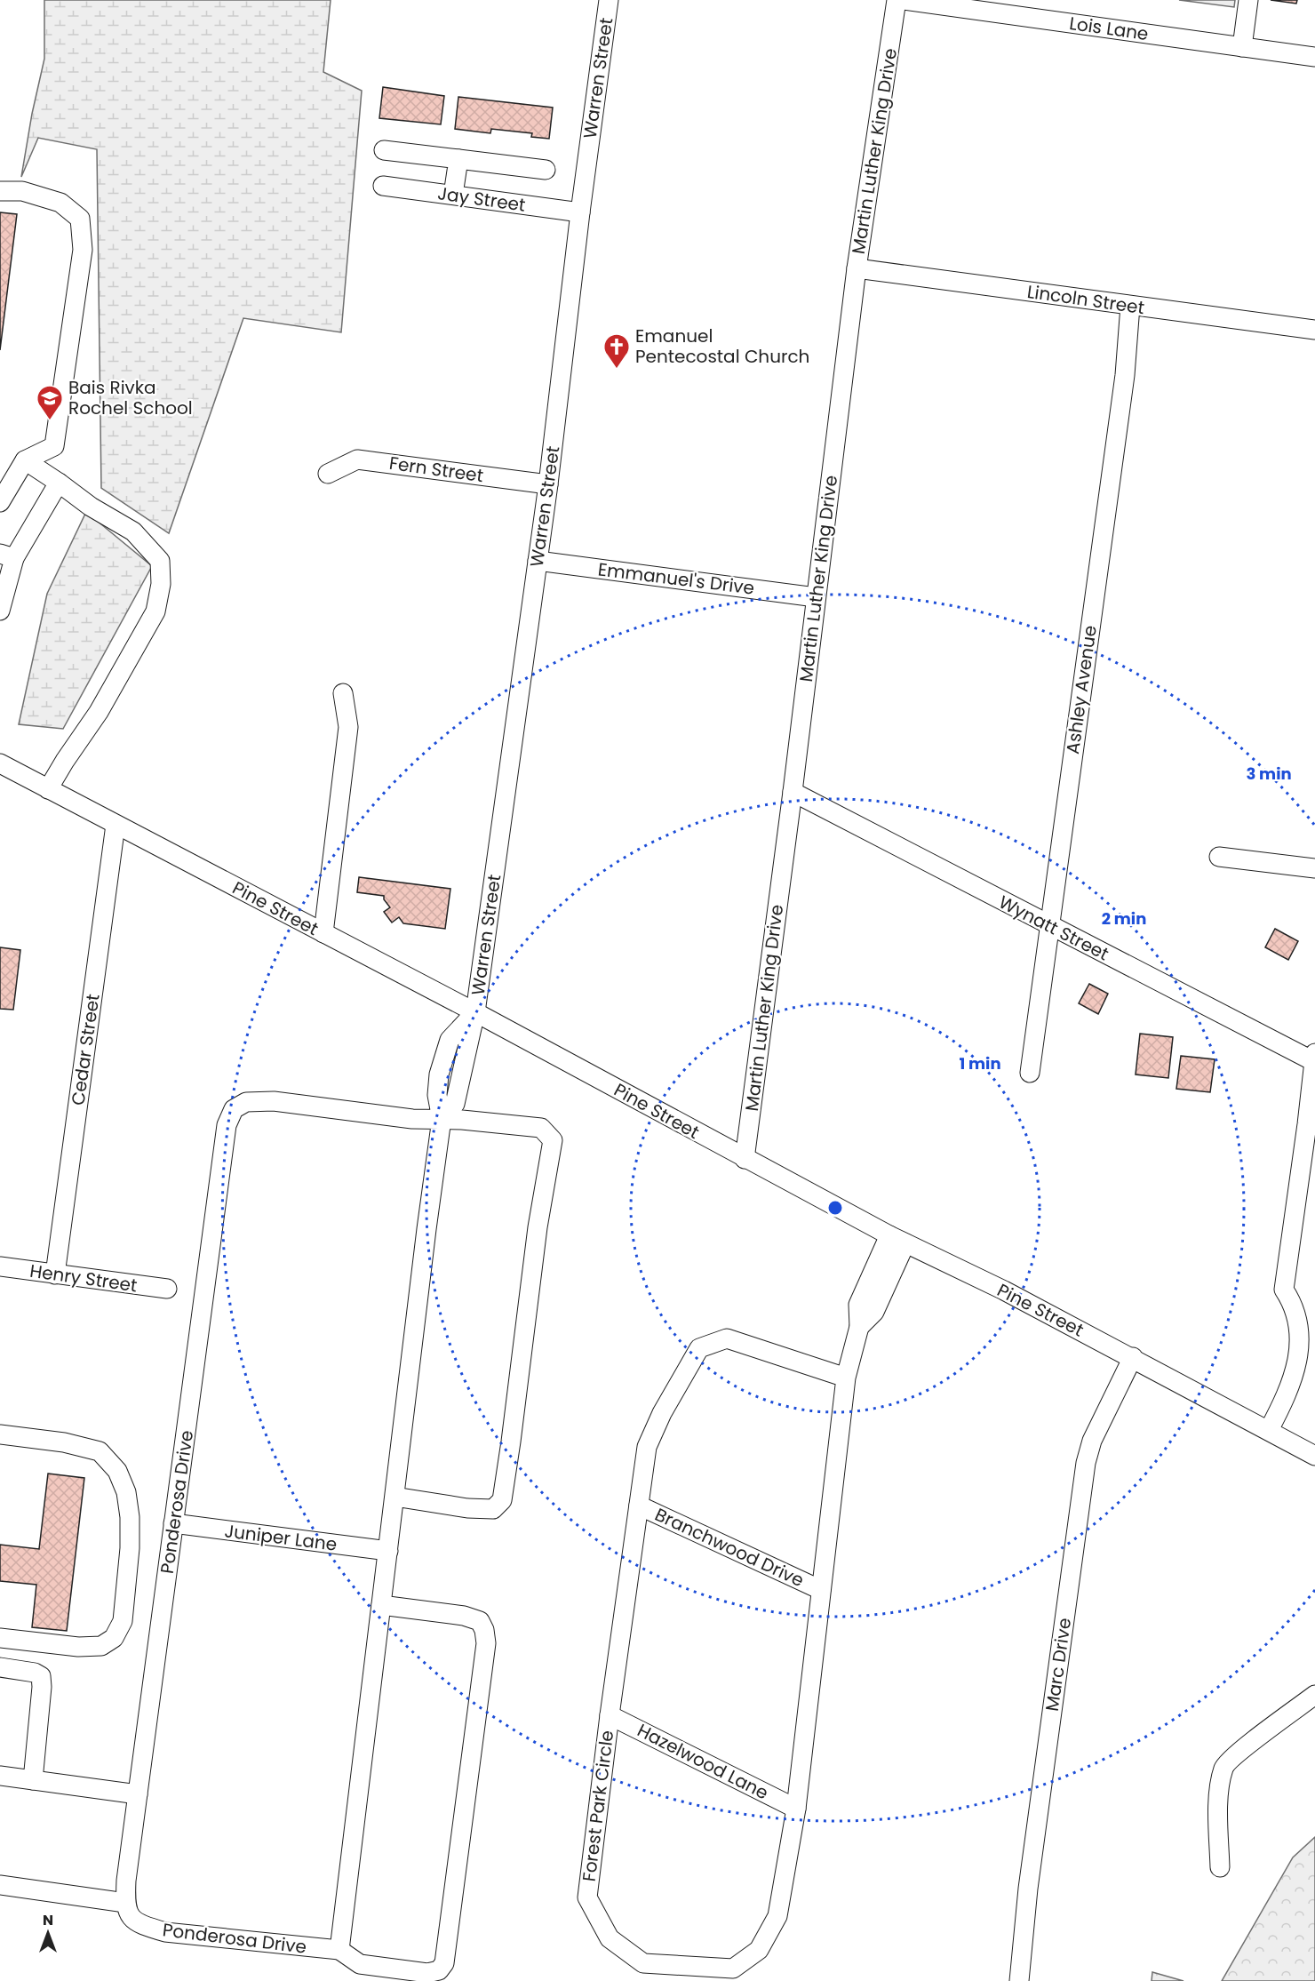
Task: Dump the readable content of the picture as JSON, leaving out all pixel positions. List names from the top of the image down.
{
  "streets": {
    "street": [
      "Lois Lane",
      "Warren Street",
      "Martin Luther King Drive",
      "Jay Street",
      "Lincoln Street",
      "Fern Street",
      "Emmanuel's Drive",
      "Ashley Avenue",
      "Pine Street",
      "Wynatt Street",
      "Cedar Street",
      "Henry Street",
      "Ponderosa Drive",
      "Juniper Lane",
      "Branchwood Drive",
      "Marc Drive",
      "Hazelwood Lane",
      "Forest Park Circle"
    ]
  },
  "crossings": [
    ["Warren Street", "Jay Street"],
    ["Warren Street", "Fern Street"],
    ["Warren Street", "Emmanuel's Drive"],
    ["Warren Street", "Pine Street"],
    ["Martin Luther King Drive", "Lincoln Street"],
    ["Martin Luther King Drive", "Emmanuel's Drive"],
    ["Martin Luther King Drive", "Pine Street"],
    ["Martin Luther King Drive", "Wynatt Street"],
    ["Lincoln Street", "Ashley Avenue"],
    ["Ashley Avenue", "Wynatt Street"],
    ["Pine Street", "Cedar Street"],
    ["Pine Street", "Marc Drive"],
    ["Pine Street", "Forest Park Circle"],
    ["Cedar Street", "Henry Street"],
    ["Ponderosa Drive", "Juniper Lane"],
    ["Branchwood Drive", "Forest Park Circle"],
    ["Hazelwood Lane", "Forest Park Circle"]
  ],
  "places": {
    "church": ["Emanuel Pentecostal Church"],
    "school or university": ["Bais Rivka Rochel School"]
  },
  "north": "top",
  "rings": ["3 min", "2 min", "1 min"]
}
